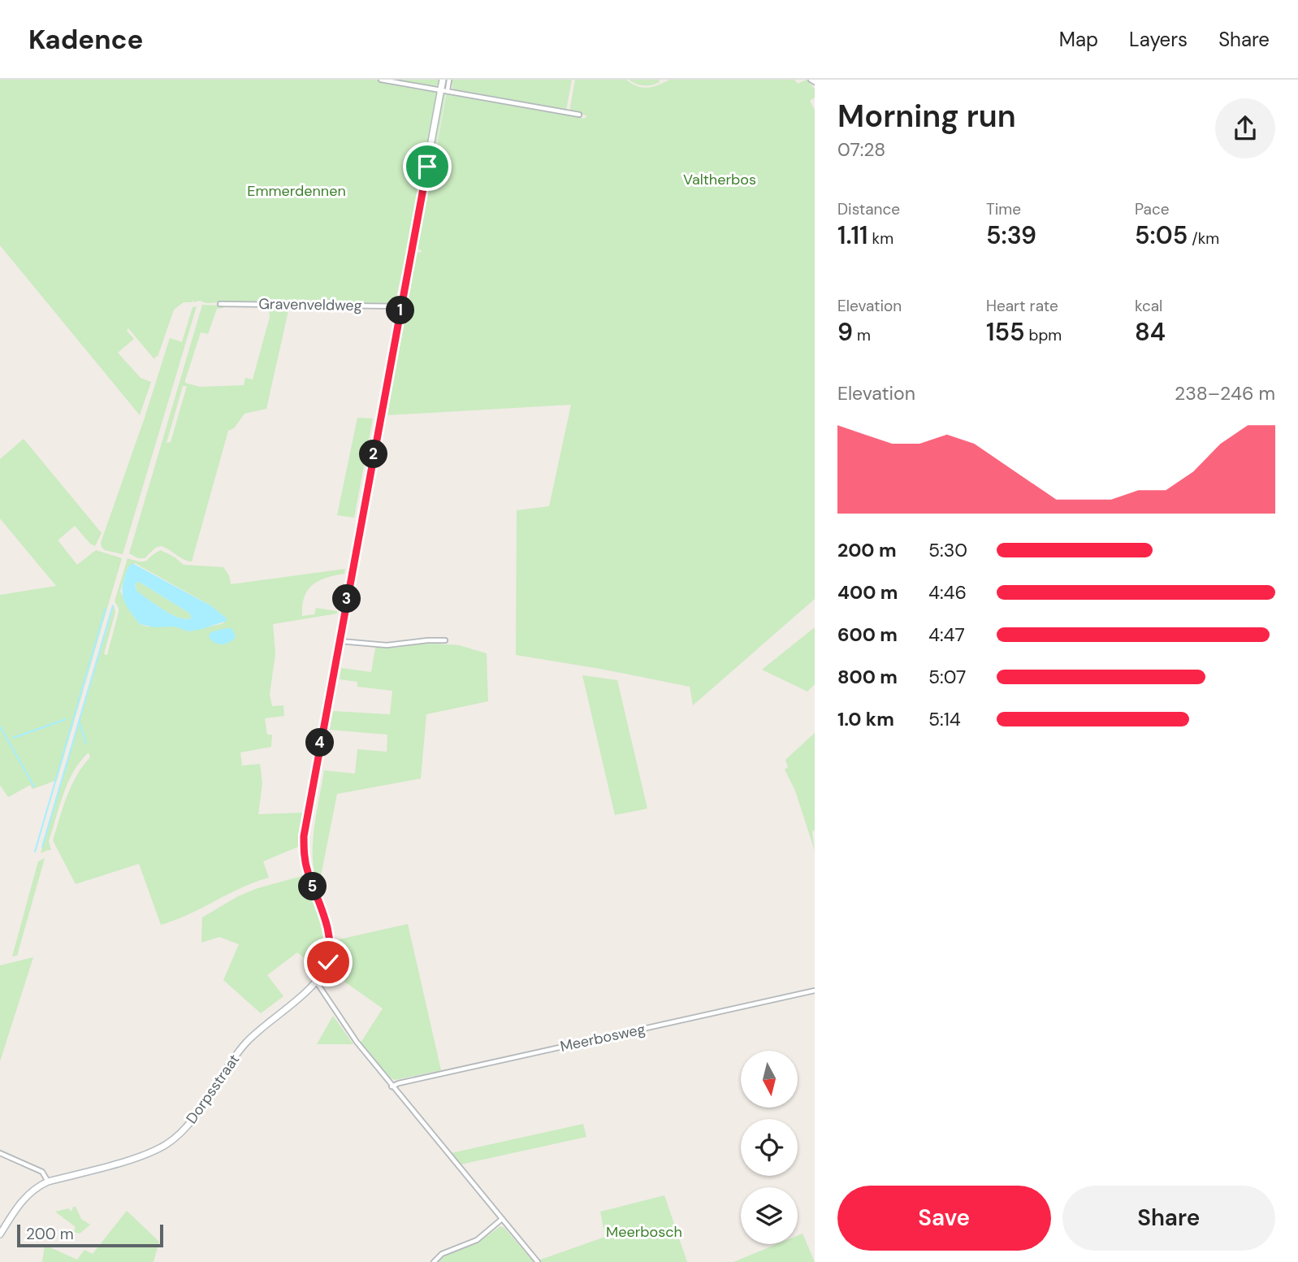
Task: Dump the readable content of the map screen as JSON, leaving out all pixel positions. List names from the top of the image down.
{
  "streets": {
    "main road": ["Dorpsstraat"],
    "street": ["Gravenveldweg", "Meerbosweg"]
  },
  "crossings": [
    ["Gravenveldweg", "Dorpsstraat"]
  ],
  "parks": ["Valtherbos", "Emmerdennen", "Meerbosch"],
  "scale_bar": "200 m",
  "north": "bottom",
  "page": {
    "header": "Kadence",
    "nav": ["Map", "Layers", "Share"],
    "heading": ["Morning run", "07:28"],
    "stats": [
      ["Distance", "1.11 km"],
      ["Time", "5:39"],
      ["Pace", "5:05 /km"],
      ["Elevation", "9 m"],
      ["Heart rate", "155 bpm"],
      ["kcal", "84"]
    ],
    "pins": [
      "1",
      "2",
      "3",
      "4",
      "5"
    ],
    "chart": ["Elevation", "238–246 m"],
    "list": [
      {
        "name": "200 m",
        "note": "5:30"
      },
      {
        "name": "400 m",
        "note": "4:46"
      },
      {
        "name": "600 m",
        "note": "4:47"
      },
      {
        "name": "800 m",
        "note": "5:07"
      },
      {
        "name": "1.0 km",
        "note": "5:14"
      }
    ],
    "buttons": ["Save", "Share"],
    "scale": "200 m"
  }
}
